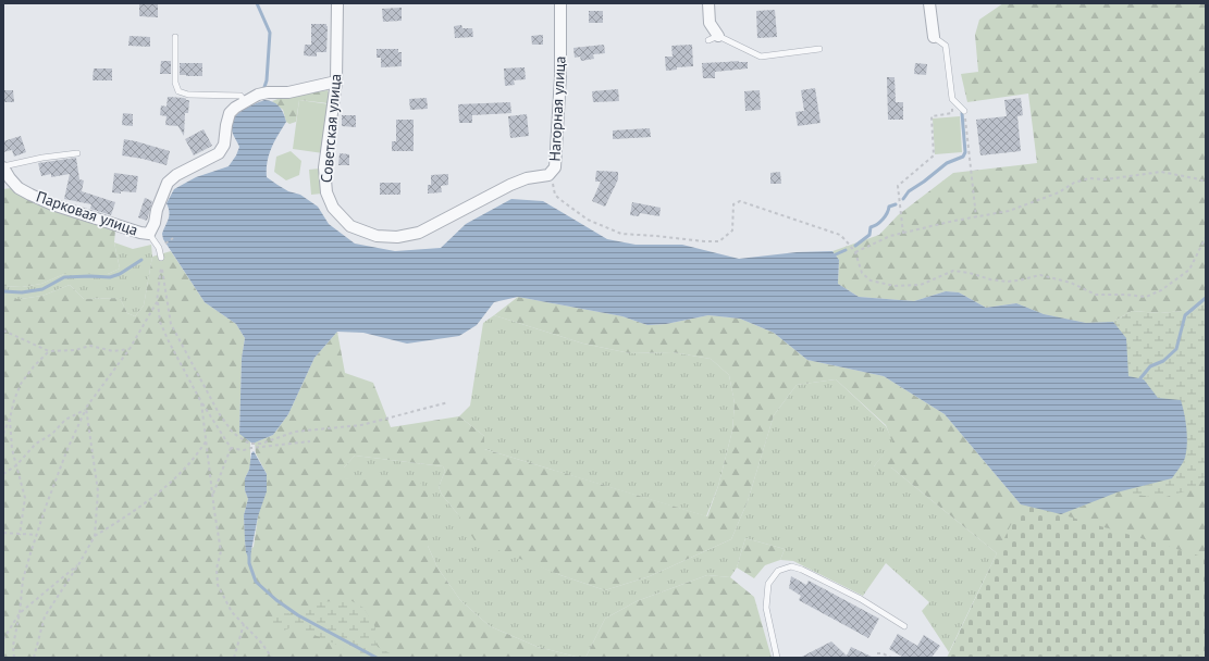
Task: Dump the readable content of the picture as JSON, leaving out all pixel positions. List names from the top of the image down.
{
  "streets": {
    "street": ["Нагорная улица", "Советская улица", "Парковая улица"]
  },
  "crossings": [
    ["Нагорная улица", "Советская улица"],
    ["Советская улица", "Парковая улица"]
  ]
}
